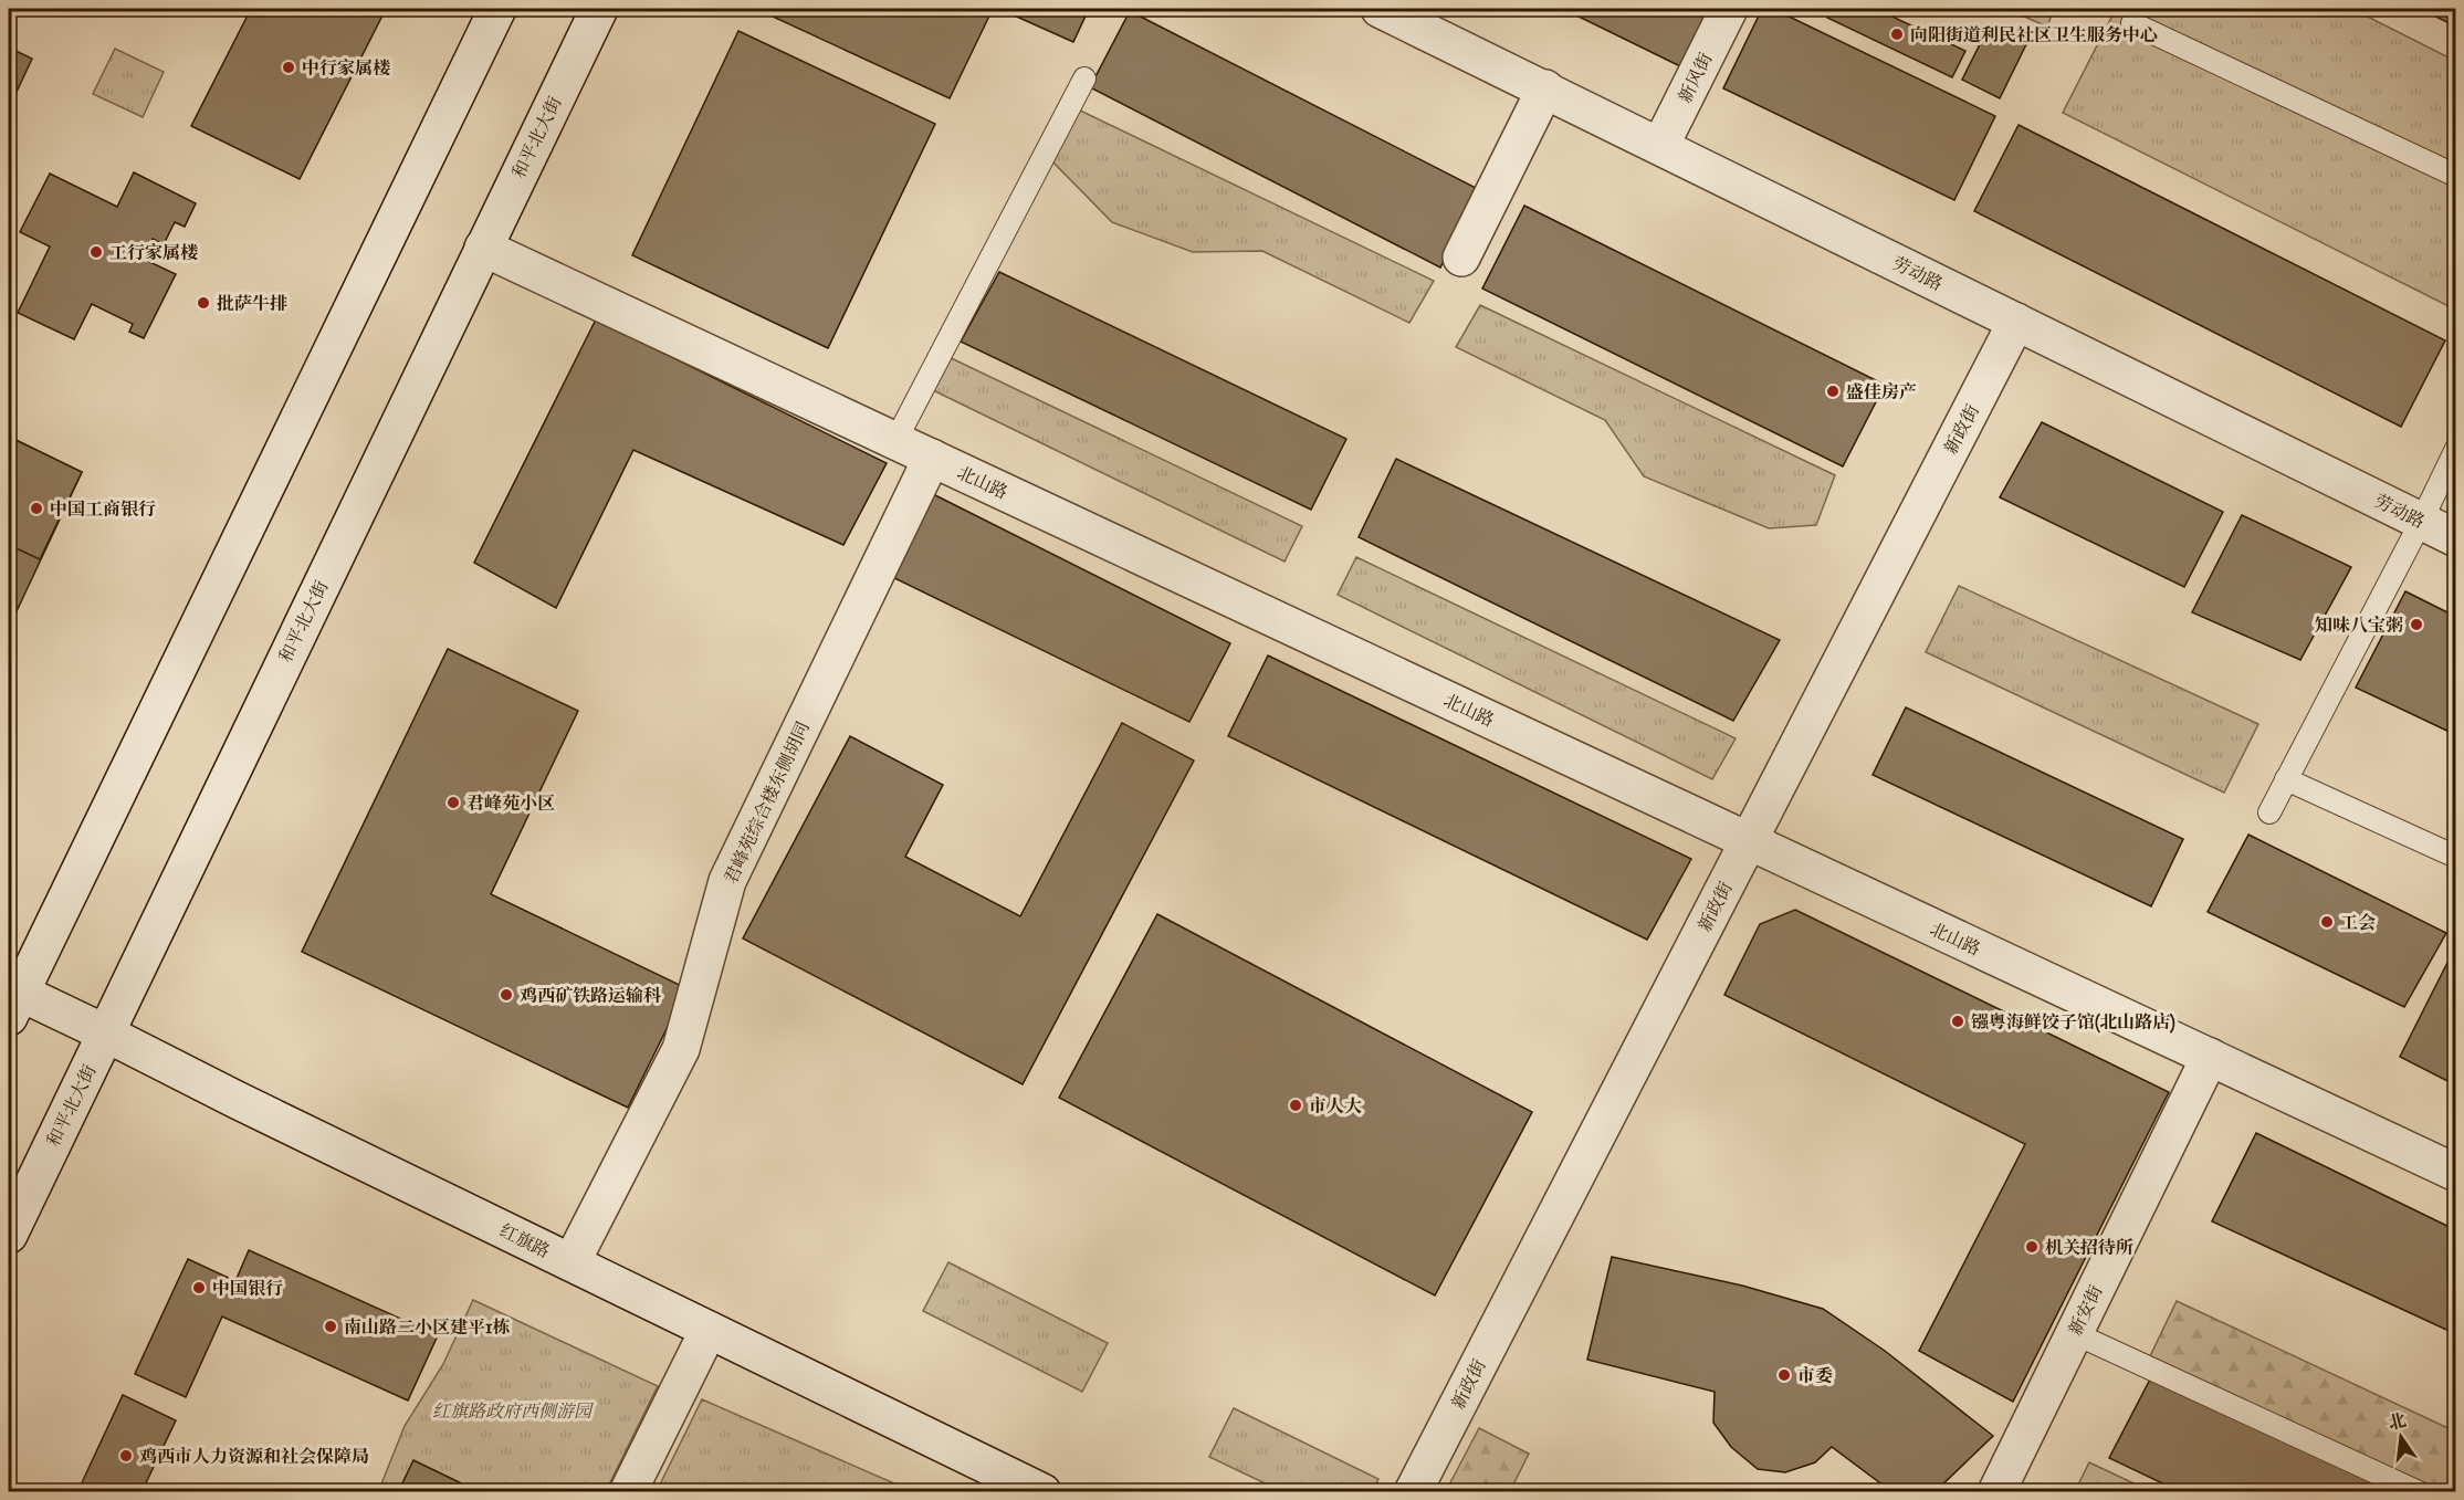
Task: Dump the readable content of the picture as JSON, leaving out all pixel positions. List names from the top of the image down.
{
  "streets": {
    "street": [
      "新风街",
      "和平北大街",
      "劳动路",
      "新政街",
      "北山路",
      "君峰苑综合楼东侧胡同",
      "红旗路",
      "新安街"
    ]
  },
  "crossings": [
    ["新风街", "劳动路"],
    ["和平北大街", "北山路"],
    ["和平北大街", "红旗路"],
    ["劳动路", "新政街"],
    ["新政街", "北山路"],
    ["北山路", "君峰苑综合楼东侧胡同"],
    ["北山路", "新安街"],
    ["君峰苑综合楼东侧胡同", "红旗路"]
  ],
  "parks": ["红旗路政府西侧游园"],
  "places": [
    "向阳街道利民社区卫生服务中心",
    "中行家属楼",
    "工行家属楼",
    "批萨牛排",
    "盛佳房产",
    "中国工商银行",
    "知味八宝粥",
    "君峰苑小区",
    "工会",
    "鸡西矿铁路运输科",
    "镪粤海鲜饺子馆(北山路店)",
    "市人大",
    "机关招待所",
    "中国银行",
    "南山路二小区建平1栋",
    "市委",
    "鸡西市人力资源和社会保障局"
  ],
  "north": "top"
}
